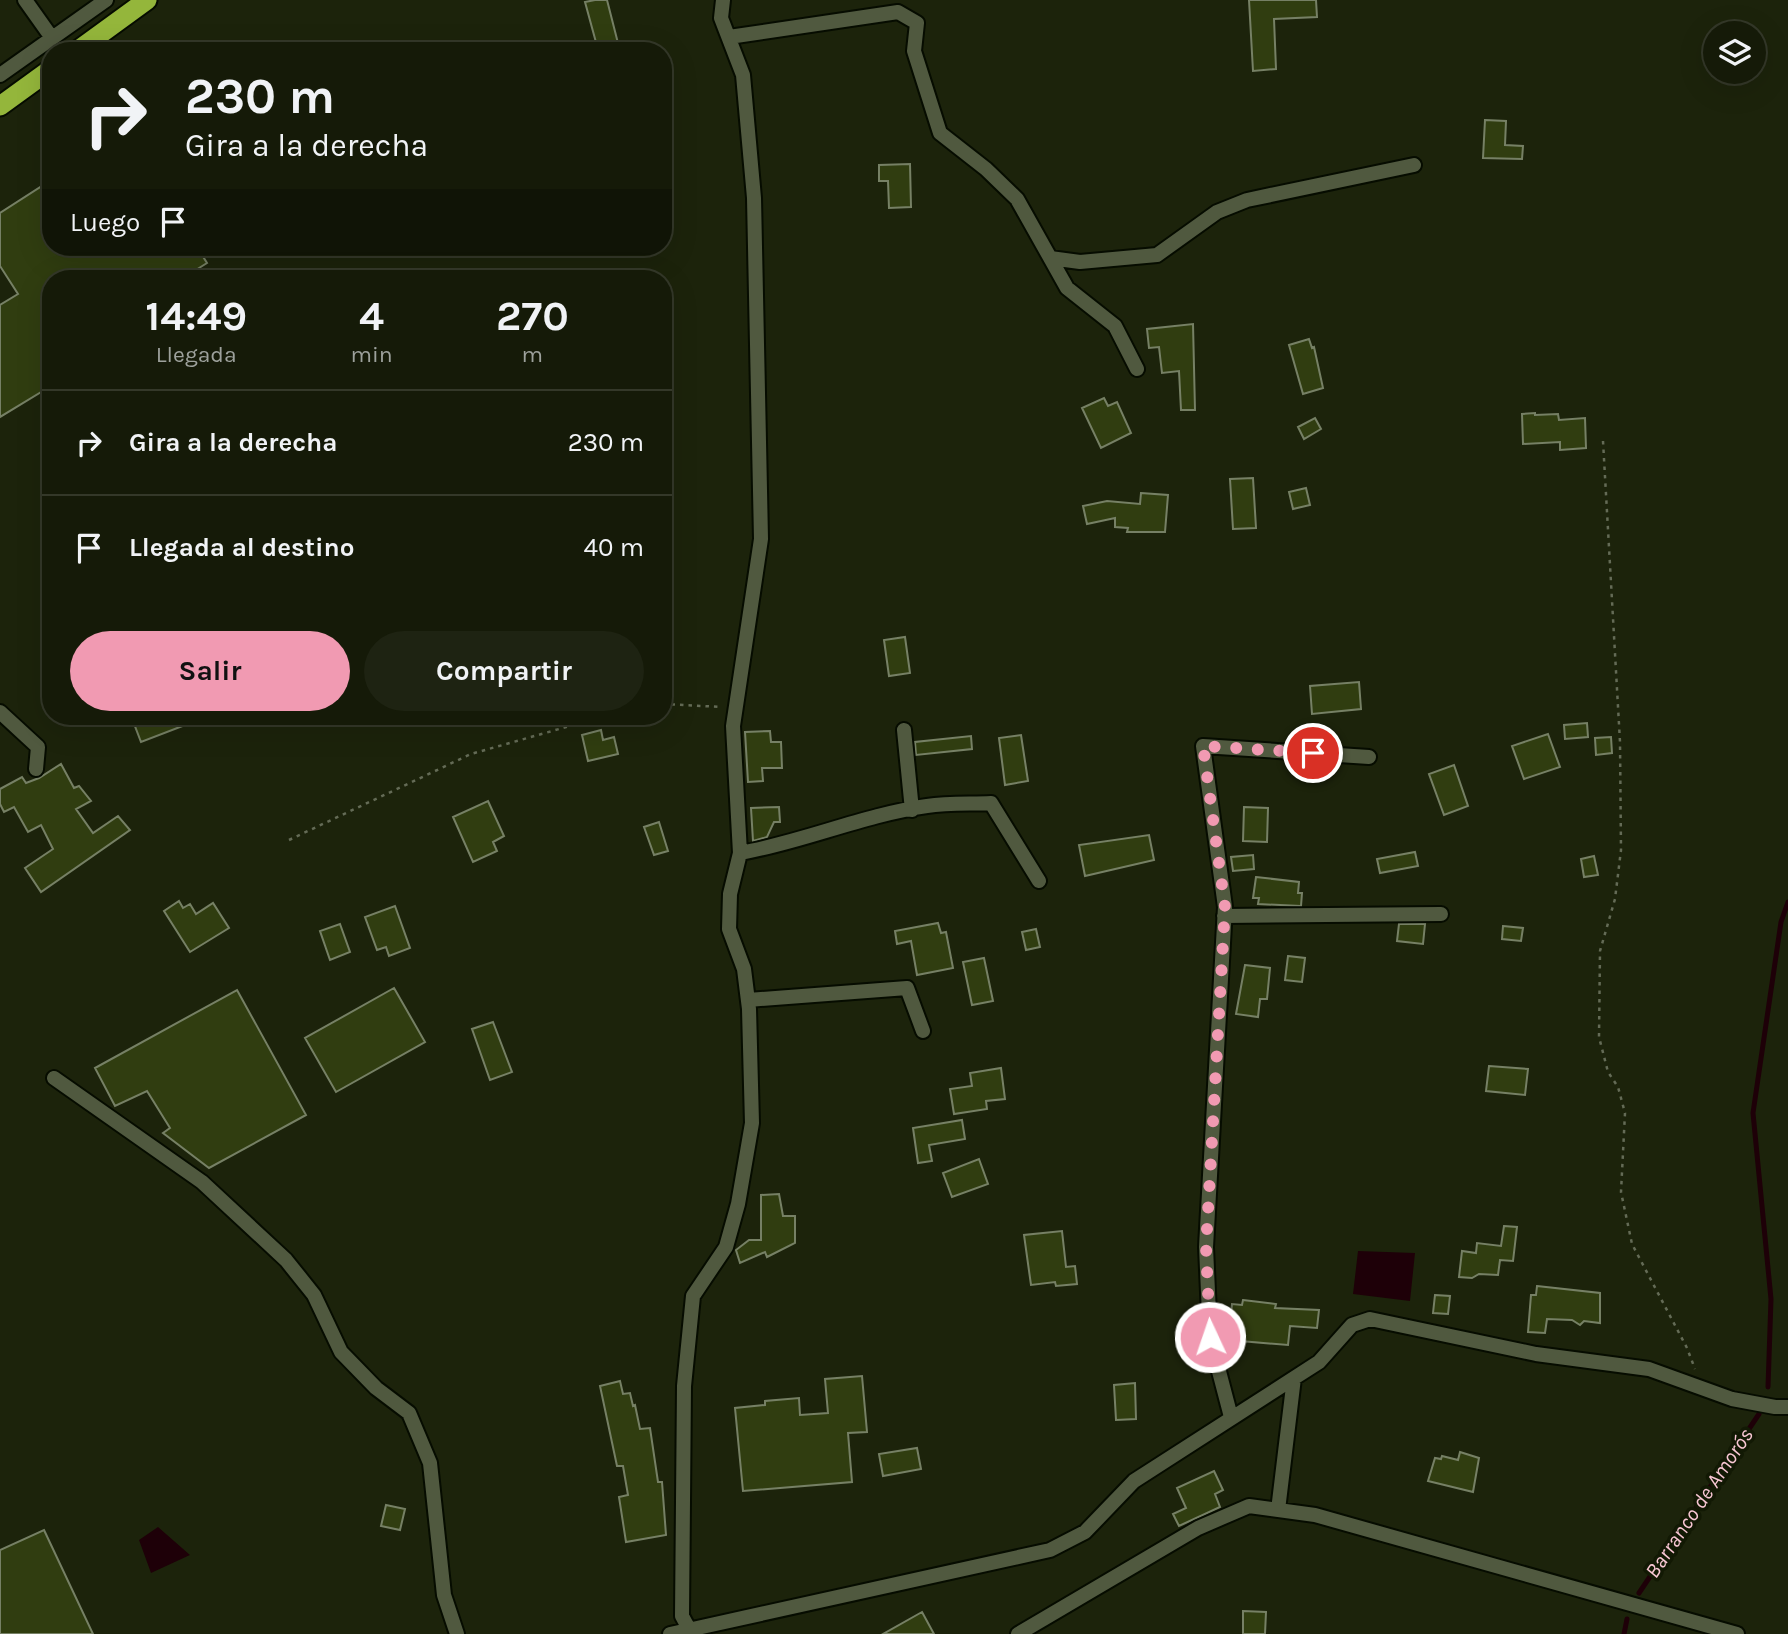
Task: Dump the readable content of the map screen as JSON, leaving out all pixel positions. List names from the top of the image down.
{
  "water": ["Barranco de Amorós"],
  "page": {
    "turn": ["230 m", "Gira a la derecha"],
    "then": "Luego",
    "eta": [
      "14:49",
      "Llegada",
      "4",
      "min",
      "270",
      "m"
    ],
    "list": [
      {
        "name": "Gira a la derecha",
        "value": "230 m"
      },
      {
        "name": "Llegada al destino",
        "value": "40 m"
      }
    ],
    "buttons": ["Salir", "Compartir"]
  }
}
